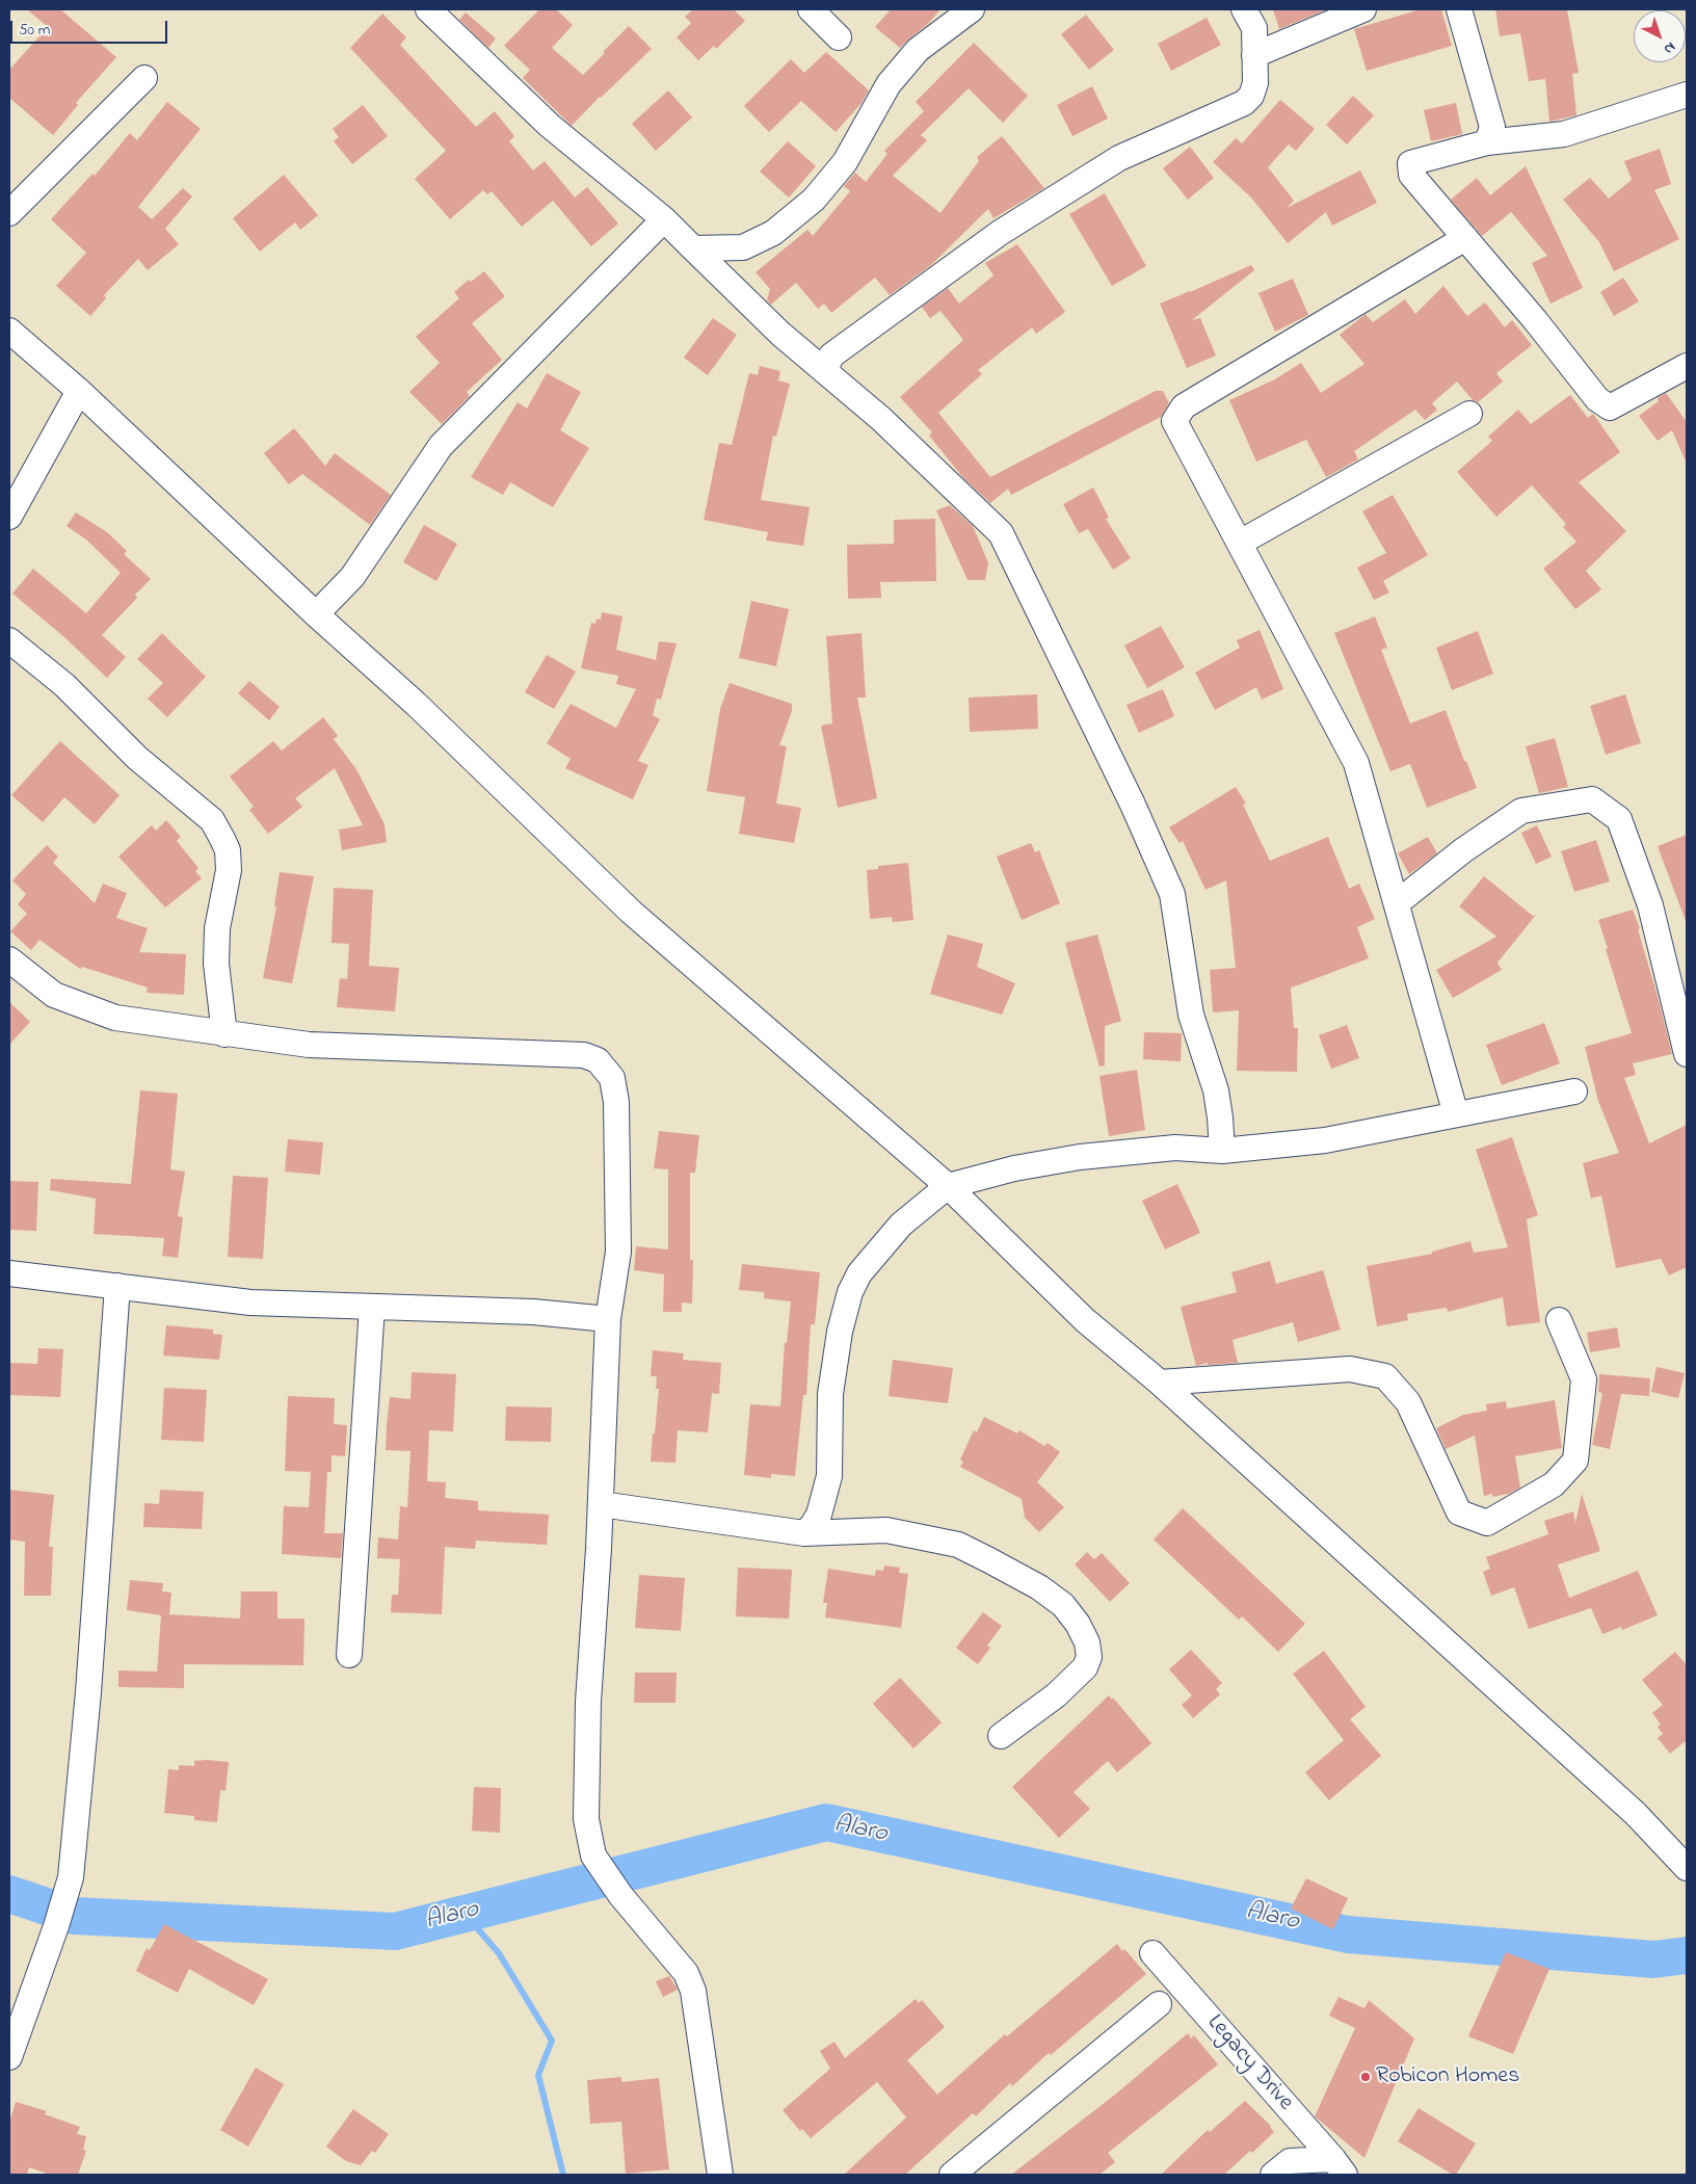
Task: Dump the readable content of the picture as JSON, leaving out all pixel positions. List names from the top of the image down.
{
  "streets": {
    "street": ["Legacy Drive"]
  },
  "water": ["Alaro"],
  "places": ["Robicon Homes"],
  "scale_bar": "50 m",
  "north": "bottom right"
}
